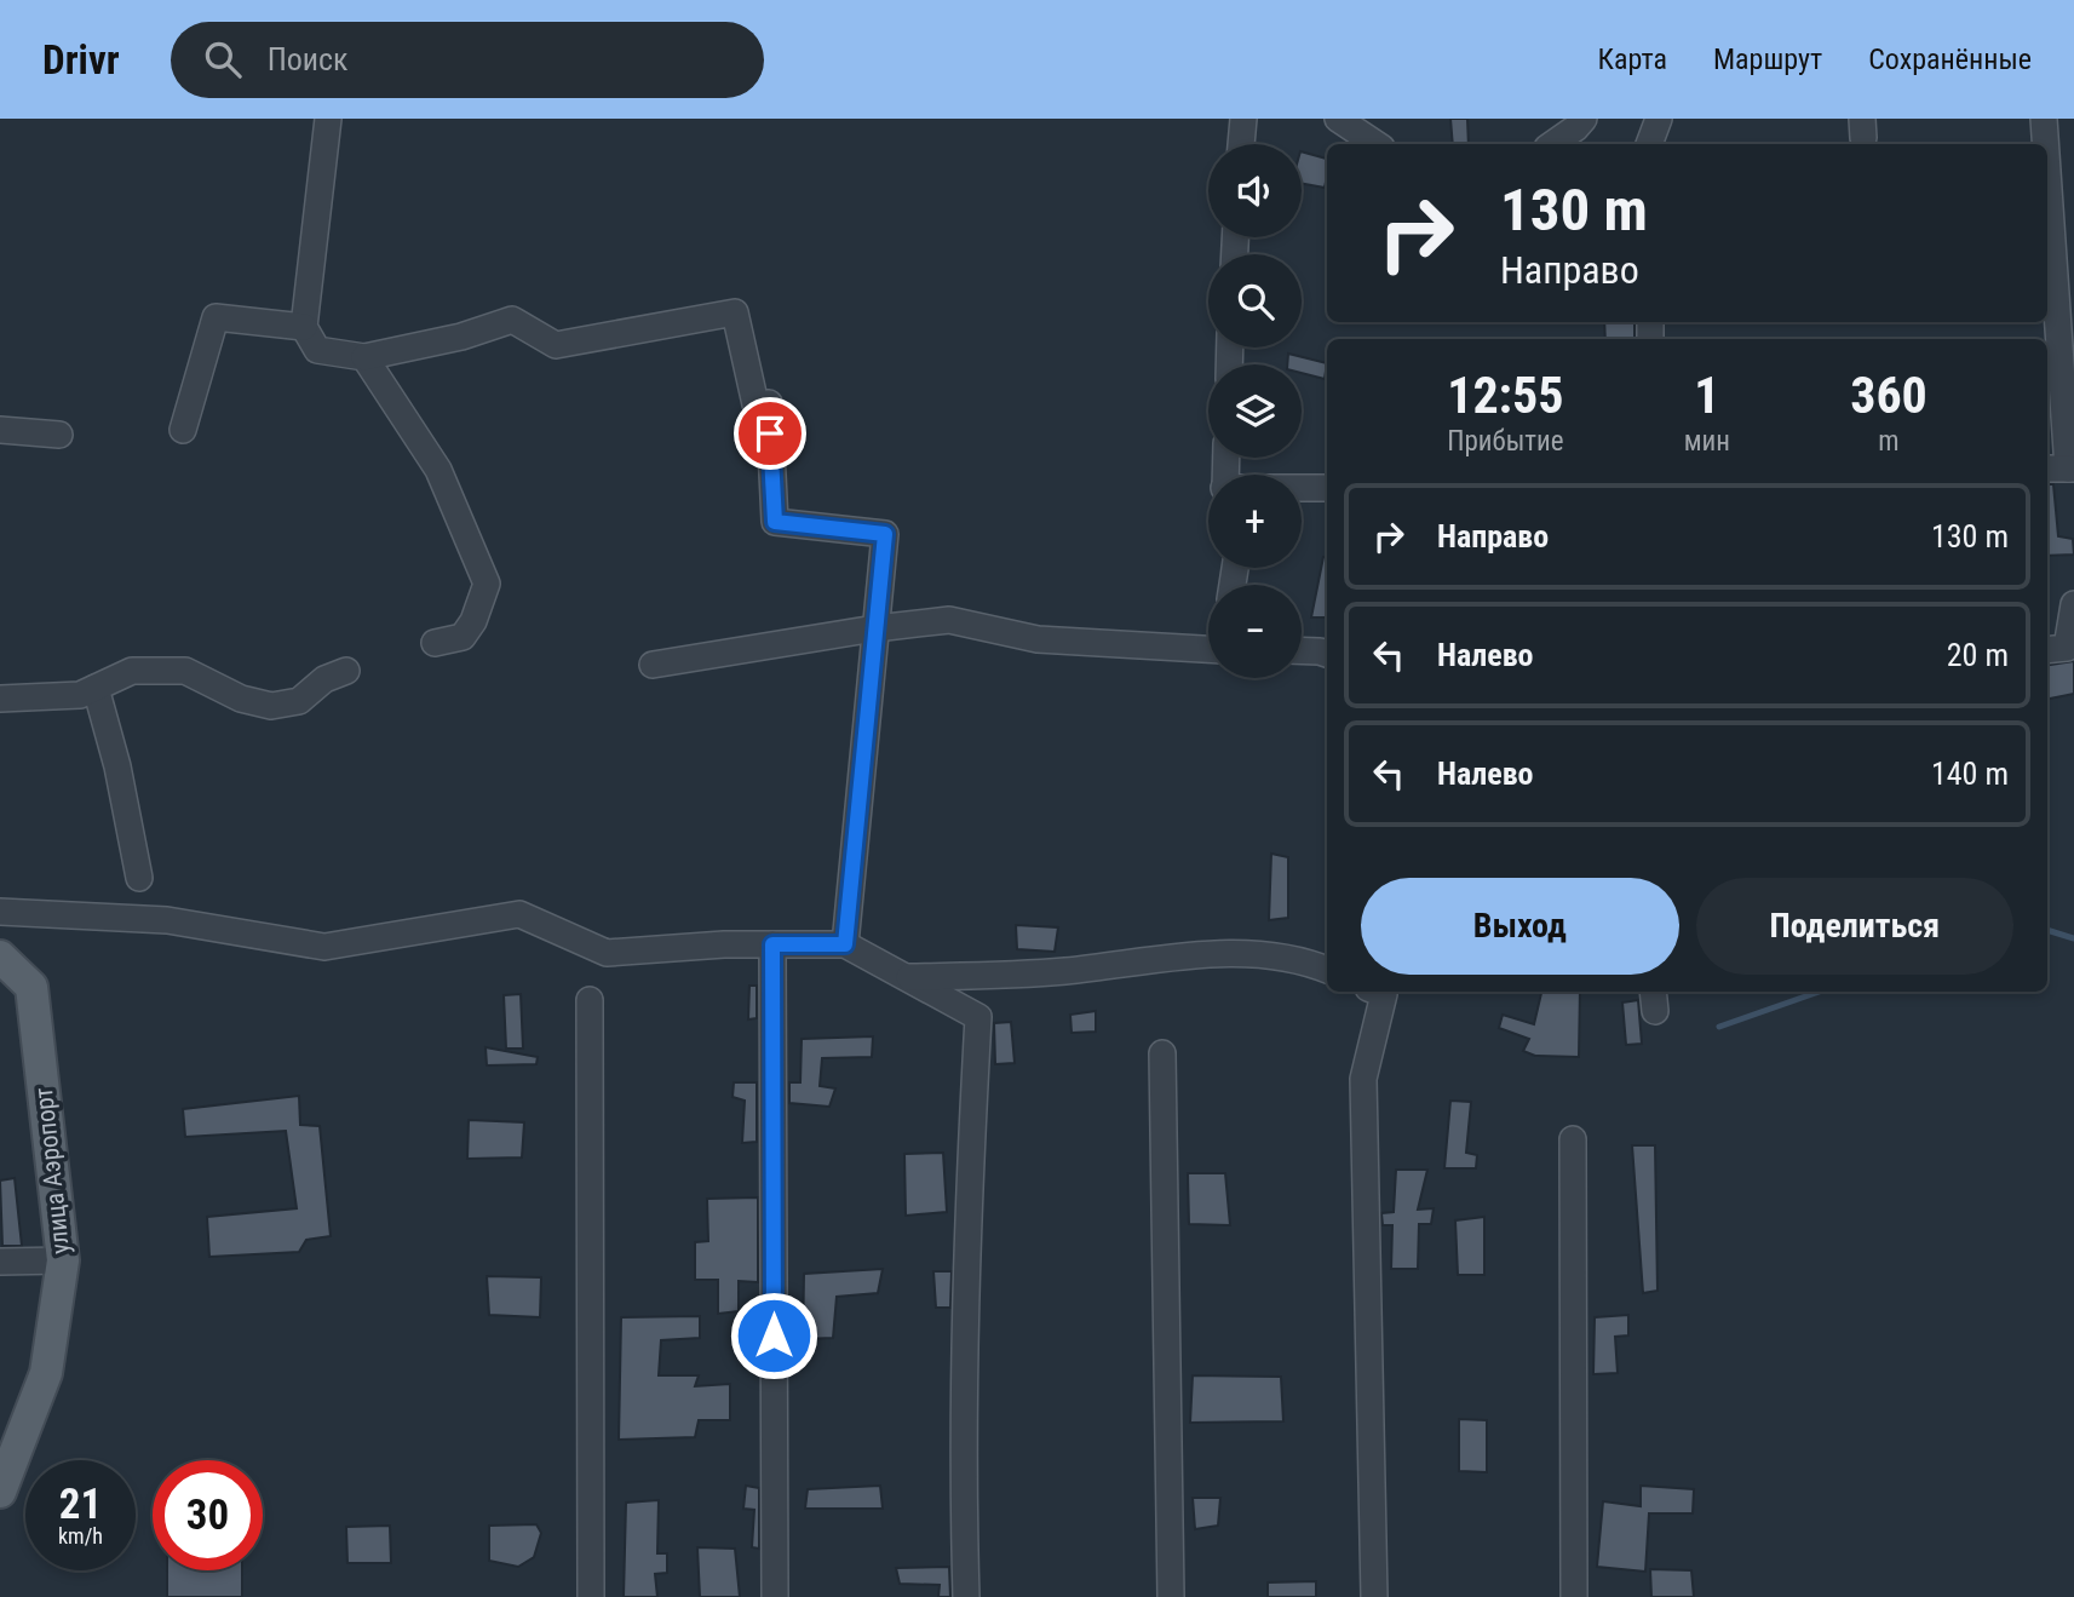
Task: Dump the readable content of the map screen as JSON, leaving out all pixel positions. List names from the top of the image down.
{
  "streets": {
    "main road": ["улица Аэропорт"]
  },
  "page": {
    "header": "Drivr",
    "search": "Поиск",
    "nav": ["Карта", "Маршрут", "Сохранённые"],
    "map_buttons": ["+", "−"],
    "turn": ["130 m", "Направо"],
    "eta": [
      "12:55",
      "Прибытие",
      "1",
      "мин",
      "360",
      "m"
    ],
    "list": [
      {
        "name": "Направо",
        "value": "130 m"
      },
      {
        "name": "Налево",
        "value": "20 m"
      },
      {
        "name": "Налево",
        "value": "140 m"
      }
    ],
    "buttons": ["Выход", "Поделиться"],
    "speed": "21 km/h",
    "limit": "30"
  }
}
